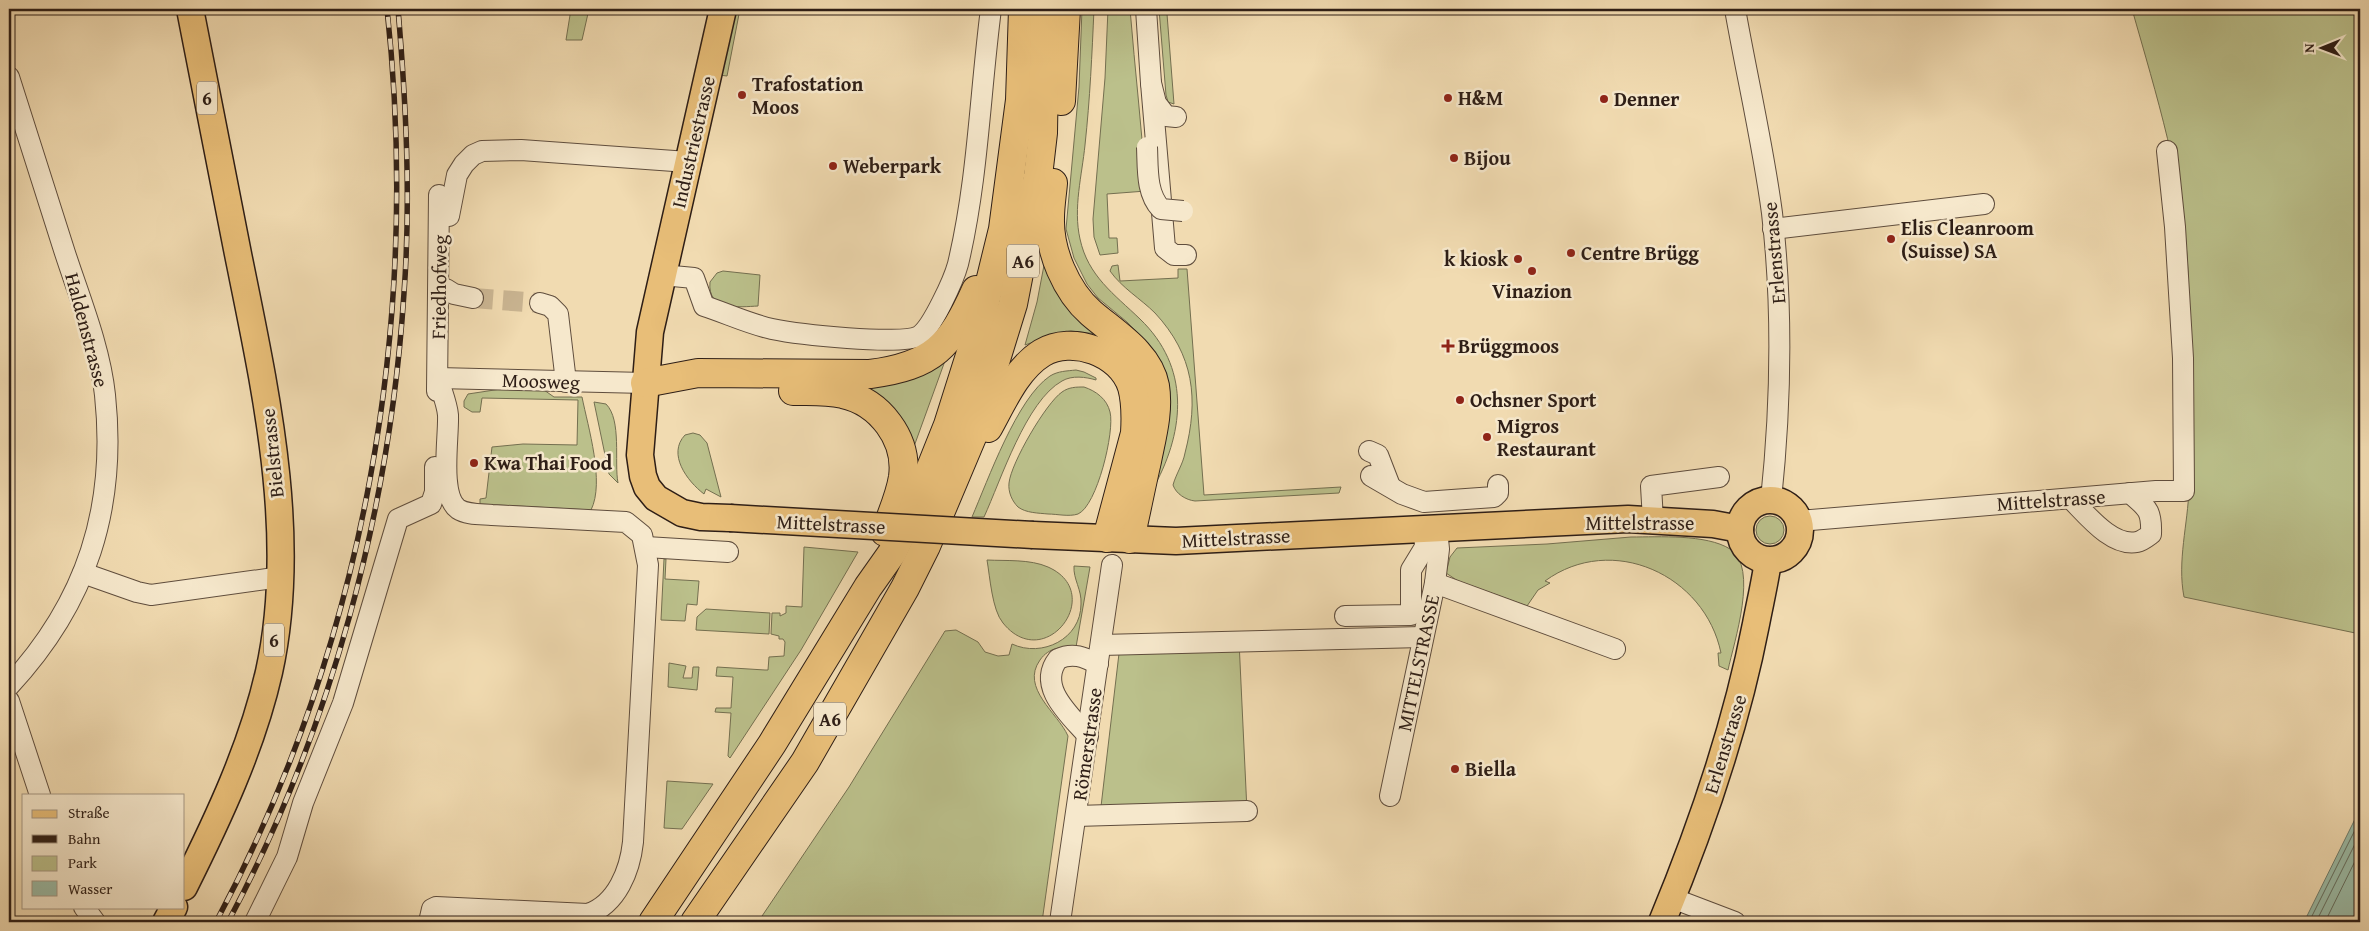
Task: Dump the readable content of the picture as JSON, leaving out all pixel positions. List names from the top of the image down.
{
  "streets": {
    "highway": ["A6"],
    "main road": [
      "6",
      "Industriestrasse",
      "Erlenstrasse",
      "Bielstrasse",
      "Mittelstrasse"
    ],
    "street": [
      "Friedhofweg",
      "Haldenstrasse",
      "Moosweg",
      "MITTELSTRASSE",
      "Römerstrasse"
    ]
  },
  "crossings": [
    ["Industriestrasse", "Moosweg"],
    ["Industriestrasse", "Mittelstrasse"],
    ["Erlenstrasse", "Mittelstrasse"],
    ["Friedhofweg", "Moosweg"],
    ["Mittelstrasse", "MITTELSTRASSE"]
  ],
  "places": {
    "other": [
      "Trafostation Moos",
      "H&M",
      "Denner",
      "Bijou",
      "Weberpark",
      "Elis Cleanroom (Suisse) SA",
      "Centre Brügg",
      "k kiosk",
      "Vinazion",
      "Ochsner Sport",
      "Migros Restaurant",
      "Kwa Thai Food",
      "Biella"
    ],
    "health": ["Brüggmoos"]
  },
  "legend": [
    "Straße",
    "Bahn",
    "Park",
    "Wasser"
  ],
  "north": "left"
}
